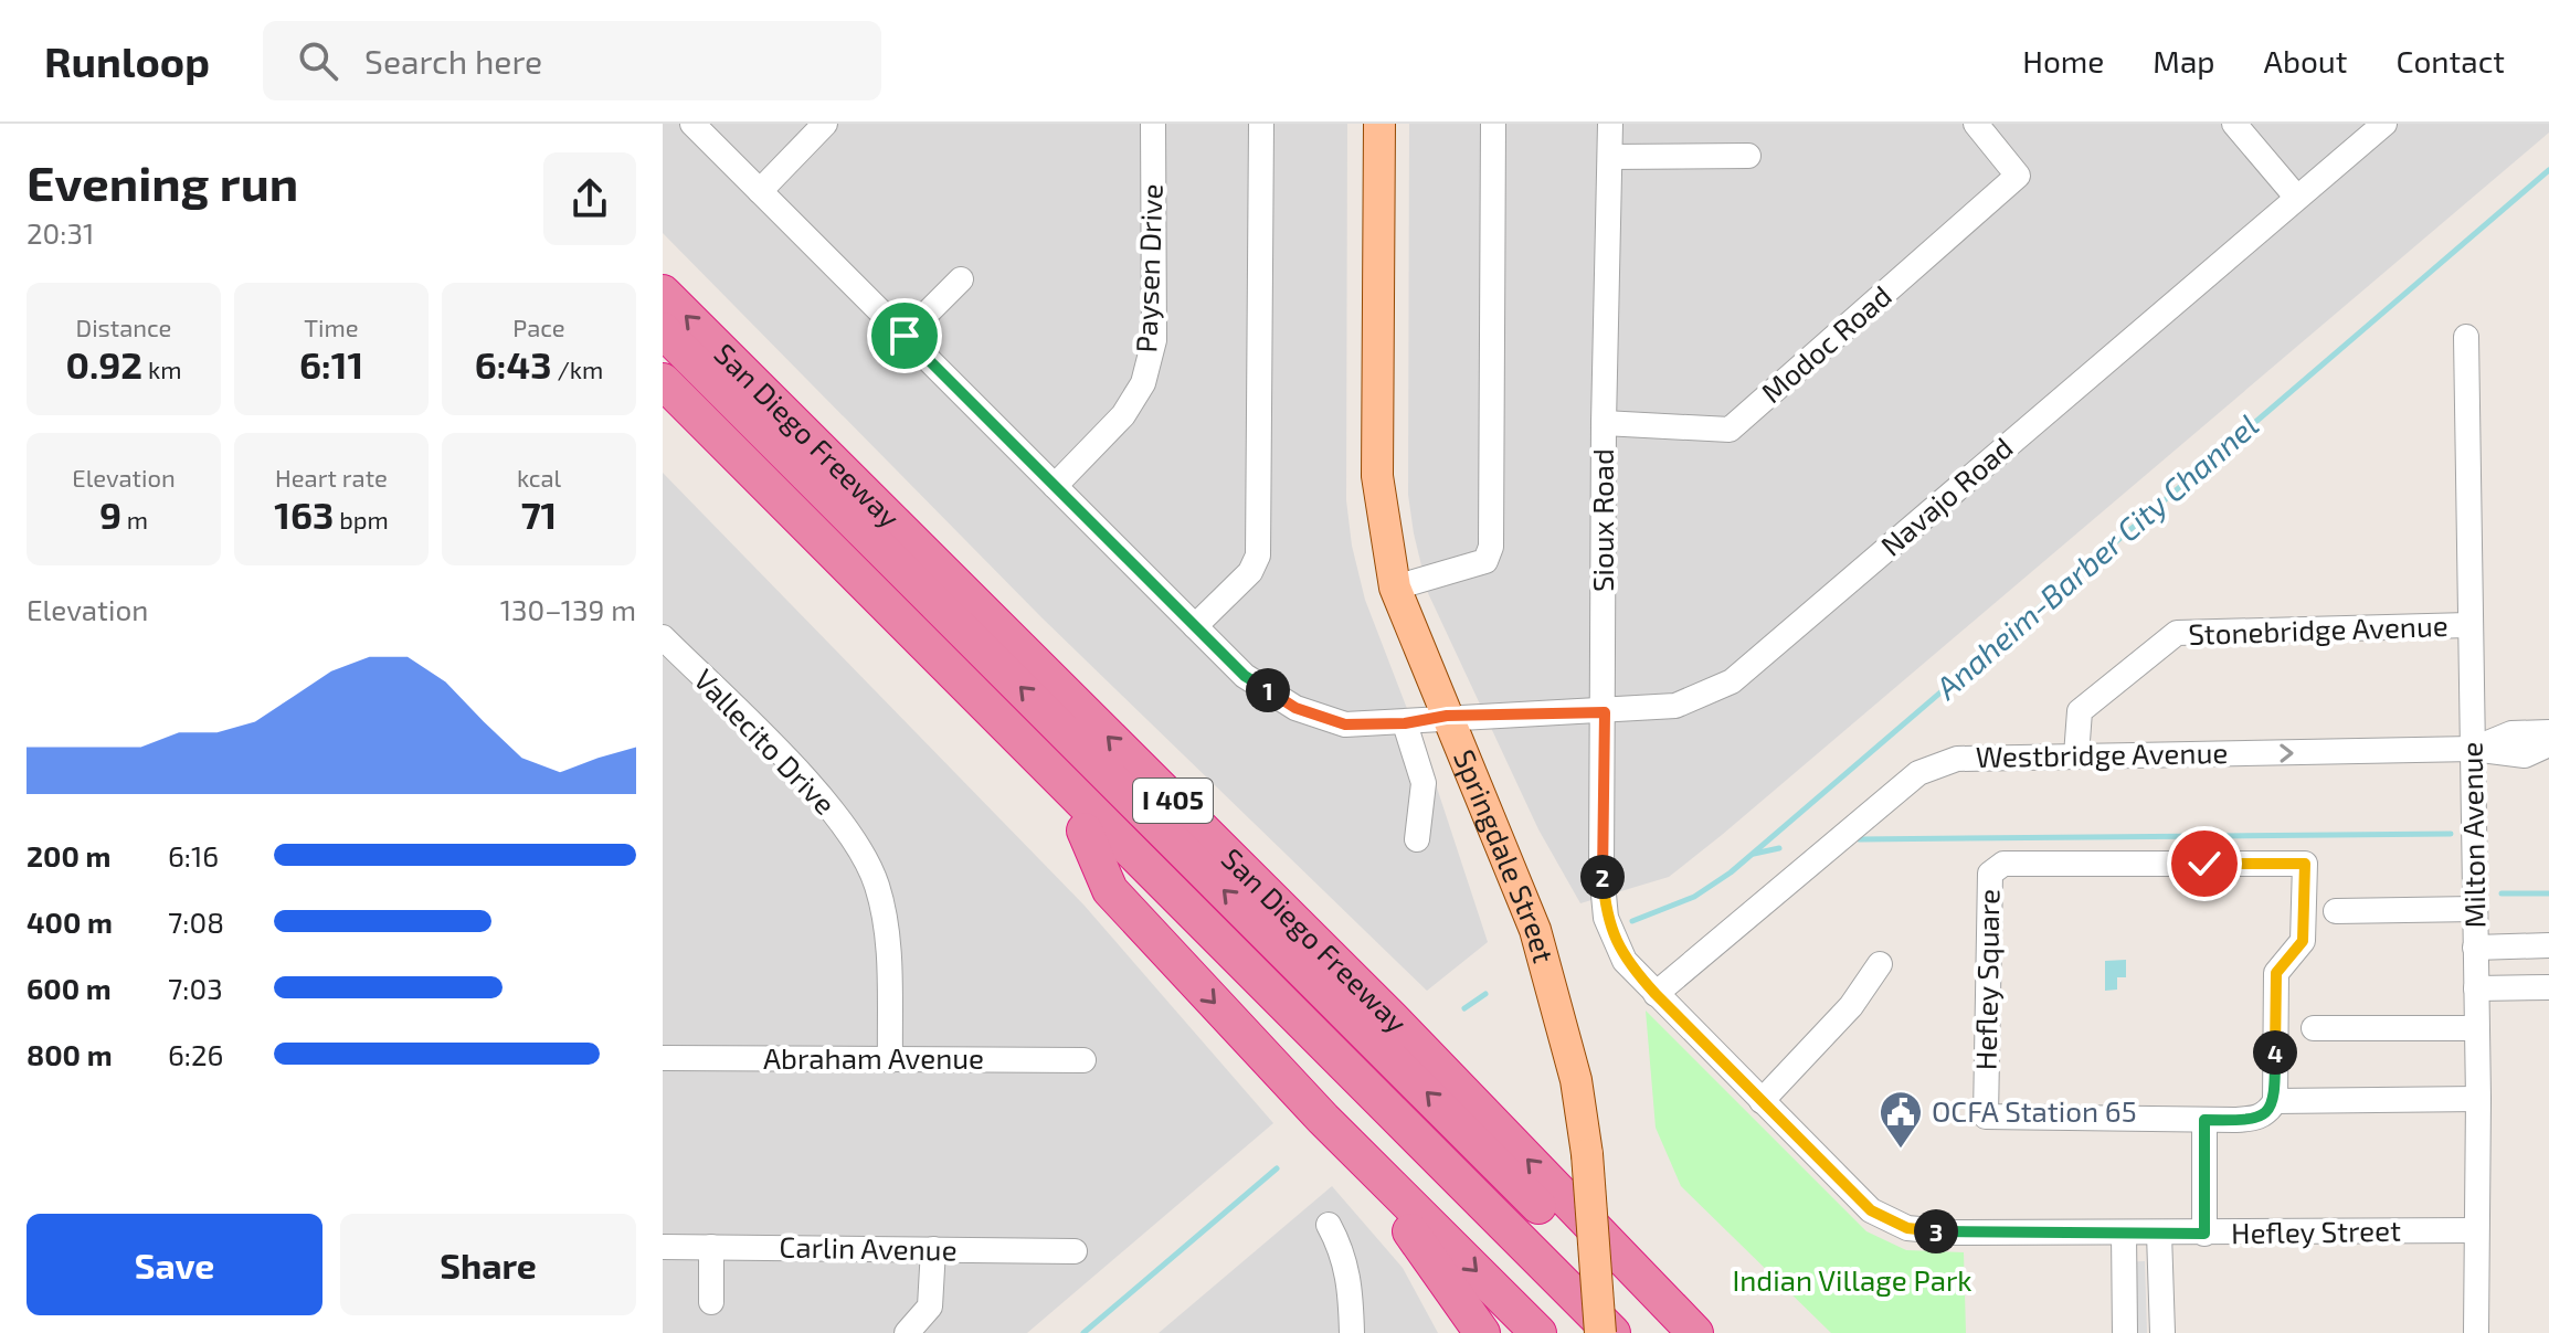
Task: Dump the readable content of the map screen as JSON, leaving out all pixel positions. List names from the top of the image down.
{
  "streets": {
    "highway": ["San Diego Freeway", "I 405"],
    "main road": ["Springdale Street"],
    "street": [
      "Paysen Drive",
      "Modoc Road",
      "Navajo Road",
      "Sioux Road",
      "Stonebridge Avenue",
      "Vallecito Drive",
      "Westbridge Avenue",
      "Milton Avenue",
      "Hefley Square",
      "Abraham Avenue",
      "Hefley Street",
      "Carlin Avenue"
    ]
  },
  "crossings": [
    ["Paysen Drive", "Navajo Road"],
    ["Modoc Road", "Sioux Road"],
    ["Navajo Road", "Sioux Road"],
    ["Navajo Road", "Springdale Street"],
    ["Sioux Road", "Hefley Street"],
    ["Stonebridge Avenue", "Westbridge Avenue"],
    ["Stonebridge Avenue", "Milton Avenue"],
    ["Vallecito Drive", "Abraham Avenue"],
    ["Westbridge Avenue", "Milton Avenue"],
    ["Westbridge Avenue", "Hefley Street"],
    ["Milton Avenue", "Hefley Square"],
    ["Milton Avenue", "Hefley Street"]
  ],
  "water": ["Anaheim-Barber City Channel"],
  "parks": ["Indian Village Park"],
  "places": {
    "public building": ["OCFA Station 65"]
  },
  "page": {
    "header": "Runloop",
    "search": "Search here",
    "nav": [
      "Home",
      "Map",
      "About",
      "Contact"
    ],
    "heading": ["Evening run", "20:31"],
    "stats": [
      ["Distance", "0.92 km"],
      ["Time", "6:11"],
      ["Pace", "6:43 /km"],
      ["Elevation", "9 m"],
      ["Heart rate", "163 bpm"],
      ["kcal", "71"]
    ],
    "chart": ["Elevation", "130–139 m"],
    "pins": [
      "1",
      "2",
      "4",
      "3"
    ],
    "list": [
      {
        "name": "200 m",
        "note": "6:16"
      },
      {
        "name": "400 m",
        "note": "7:08"
      },
      {
        "name": "600 m",
        "note": "7:03"
      },
      {
        "name": "800 m",
        "note": "6:26"
      }
    ],
    "buttons": ["Save", "Share"]
  }
}
